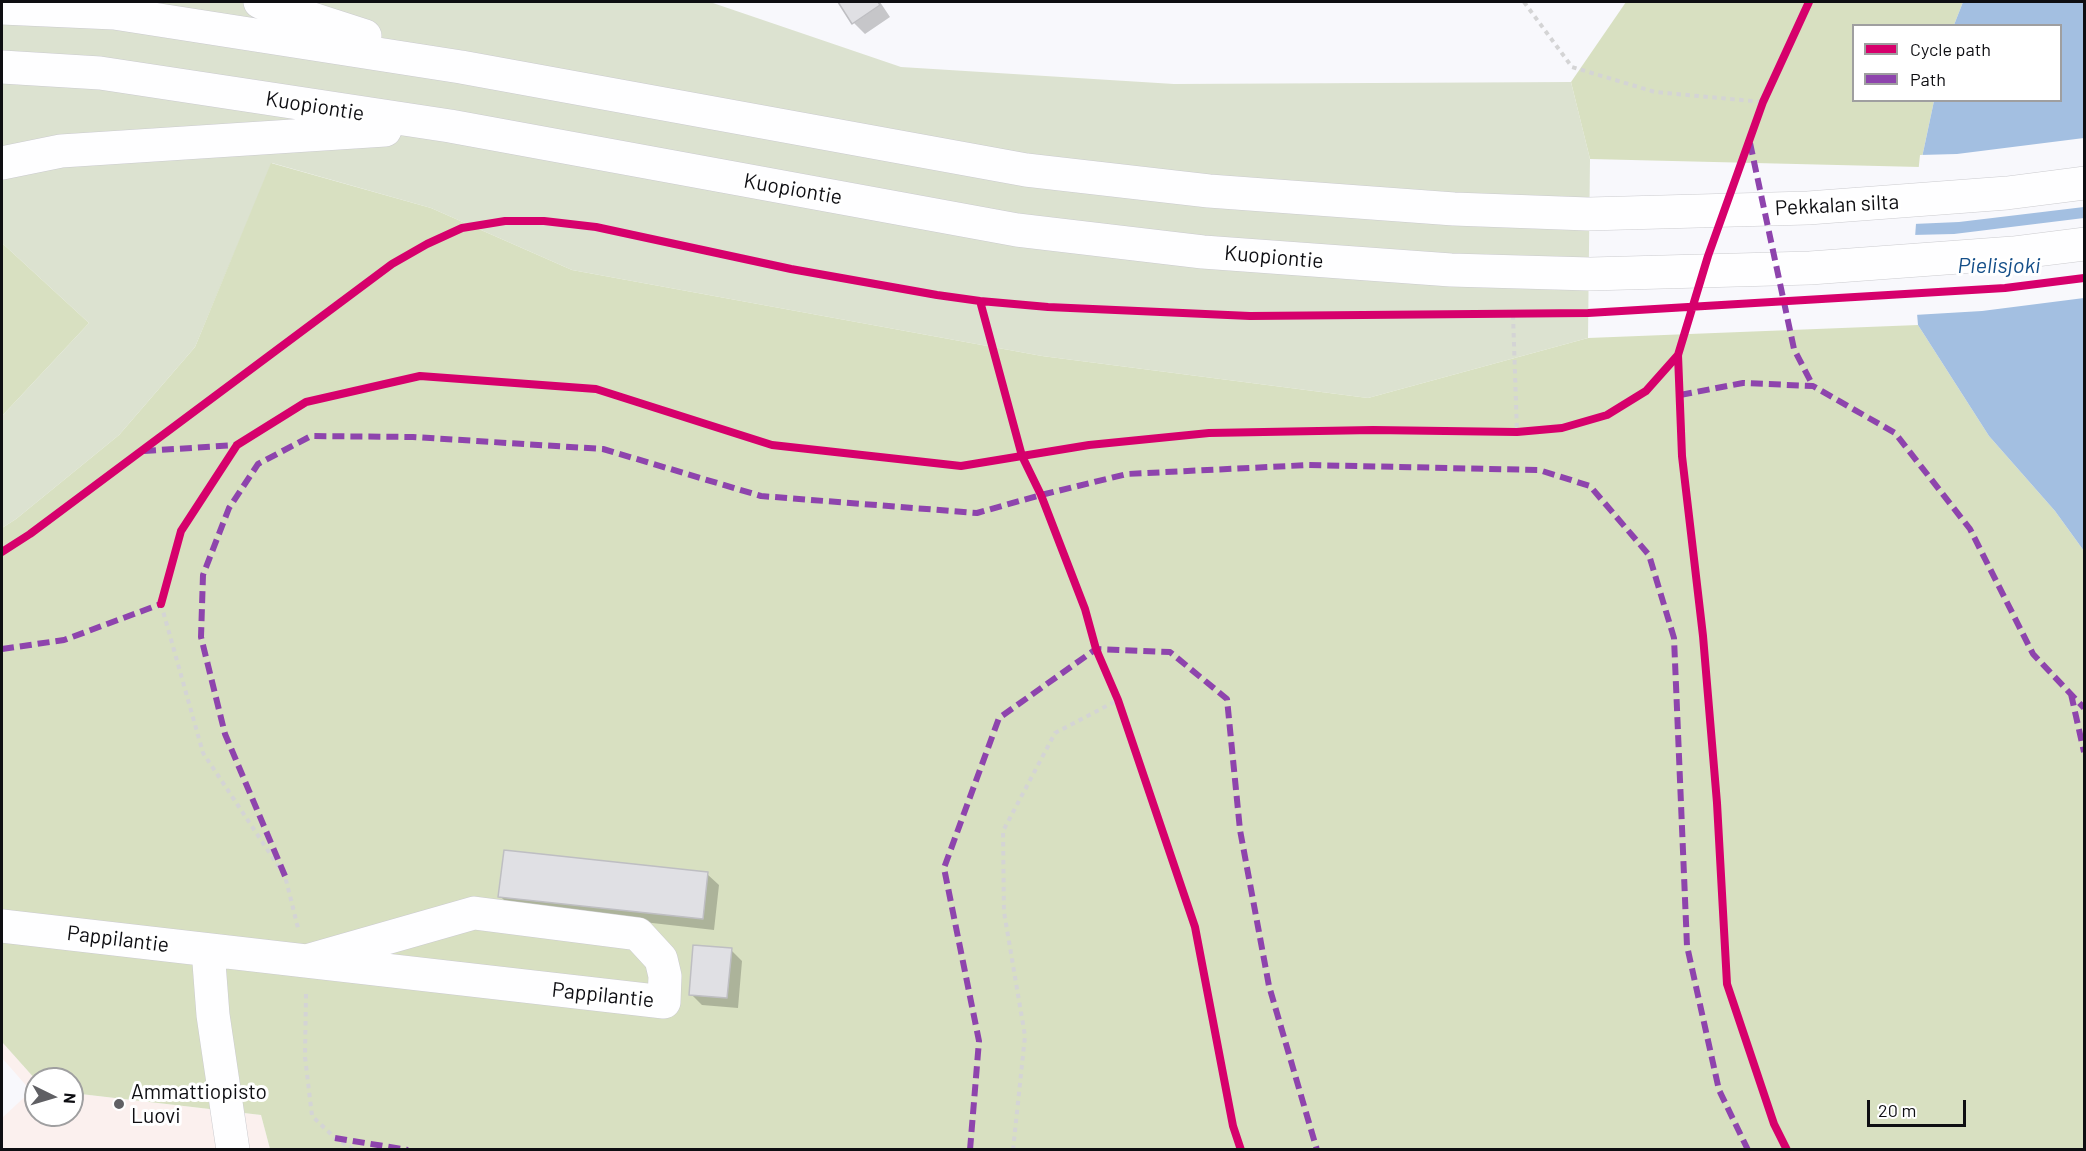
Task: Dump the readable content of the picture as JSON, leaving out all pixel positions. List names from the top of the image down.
{
  "streets": {
    "main road": ["Kuopiontie", "Pekkalan silta", "Pappilantie"]
  },
  "water": ["Pielisjoki"],
  "places": ["Ammattiopisto Luovi"],
  "legend": ["Cycle path", "Path"],
  "scale_bar": "20 m",
  "north": "right"
}
